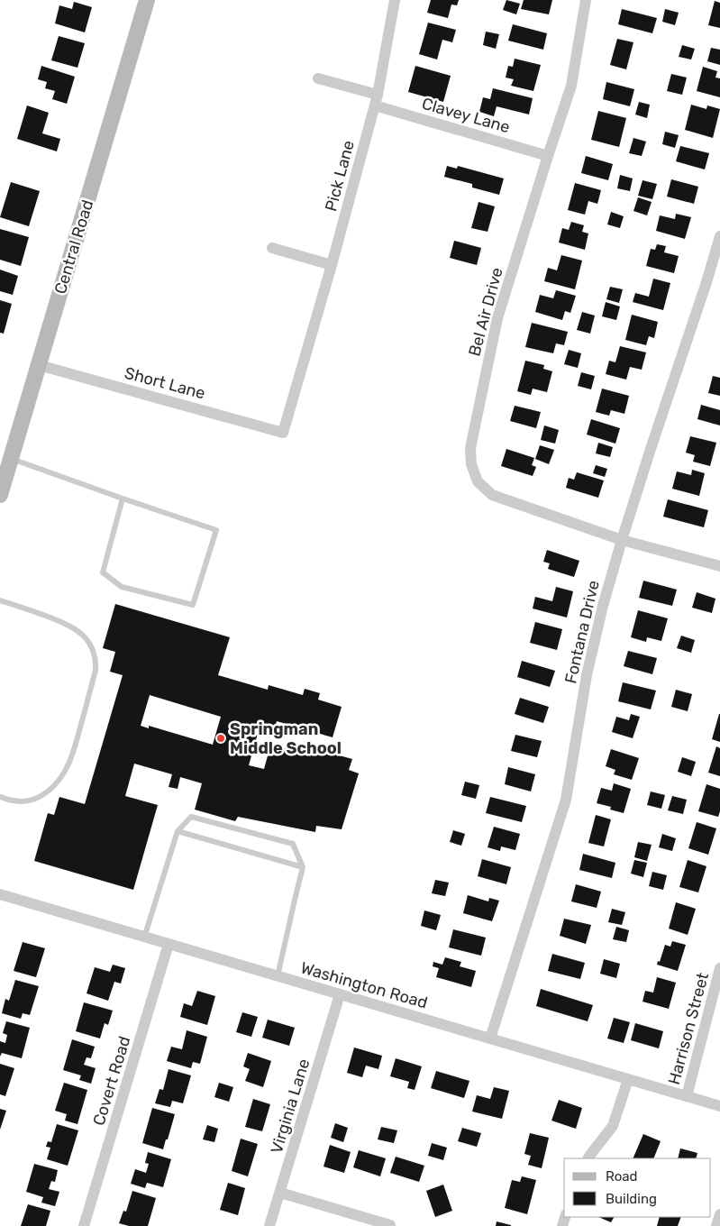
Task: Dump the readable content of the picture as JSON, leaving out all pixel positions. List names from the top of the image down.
{
  "streets": {
    "main road": ["Central Road"],
    "street": [
      "Clavey Lane",
      "Pick Lane",
      "Bel Air Drive",
      "Short Lane",
      "Fontana Drive",
      "Washington Road",
      "Harrison Street",
      "Covert Road",
      "Virginia Lane"
    ]
  },
  "crossings": [
    ["Clavey Lane", "Pick Lane"],
    ["Clavey Lane", "Bel Air Drive"],
    ["Pick Lane", "Short Lane"],
    ["Central Road", "Short Lane"],
    ["Bel Air Drive", "Fontana Drive"],
    ["Fontana Drive", "Washington Road"],
    ["Washington Road", "Harrison Street"],
    ["Washington Road", "Covert Road"],
    ["Washington Road", "Virginia Lane"]
  ],
  "places": ["Springman Middle School"],
  "legend": ["Road", "Building"]
}
